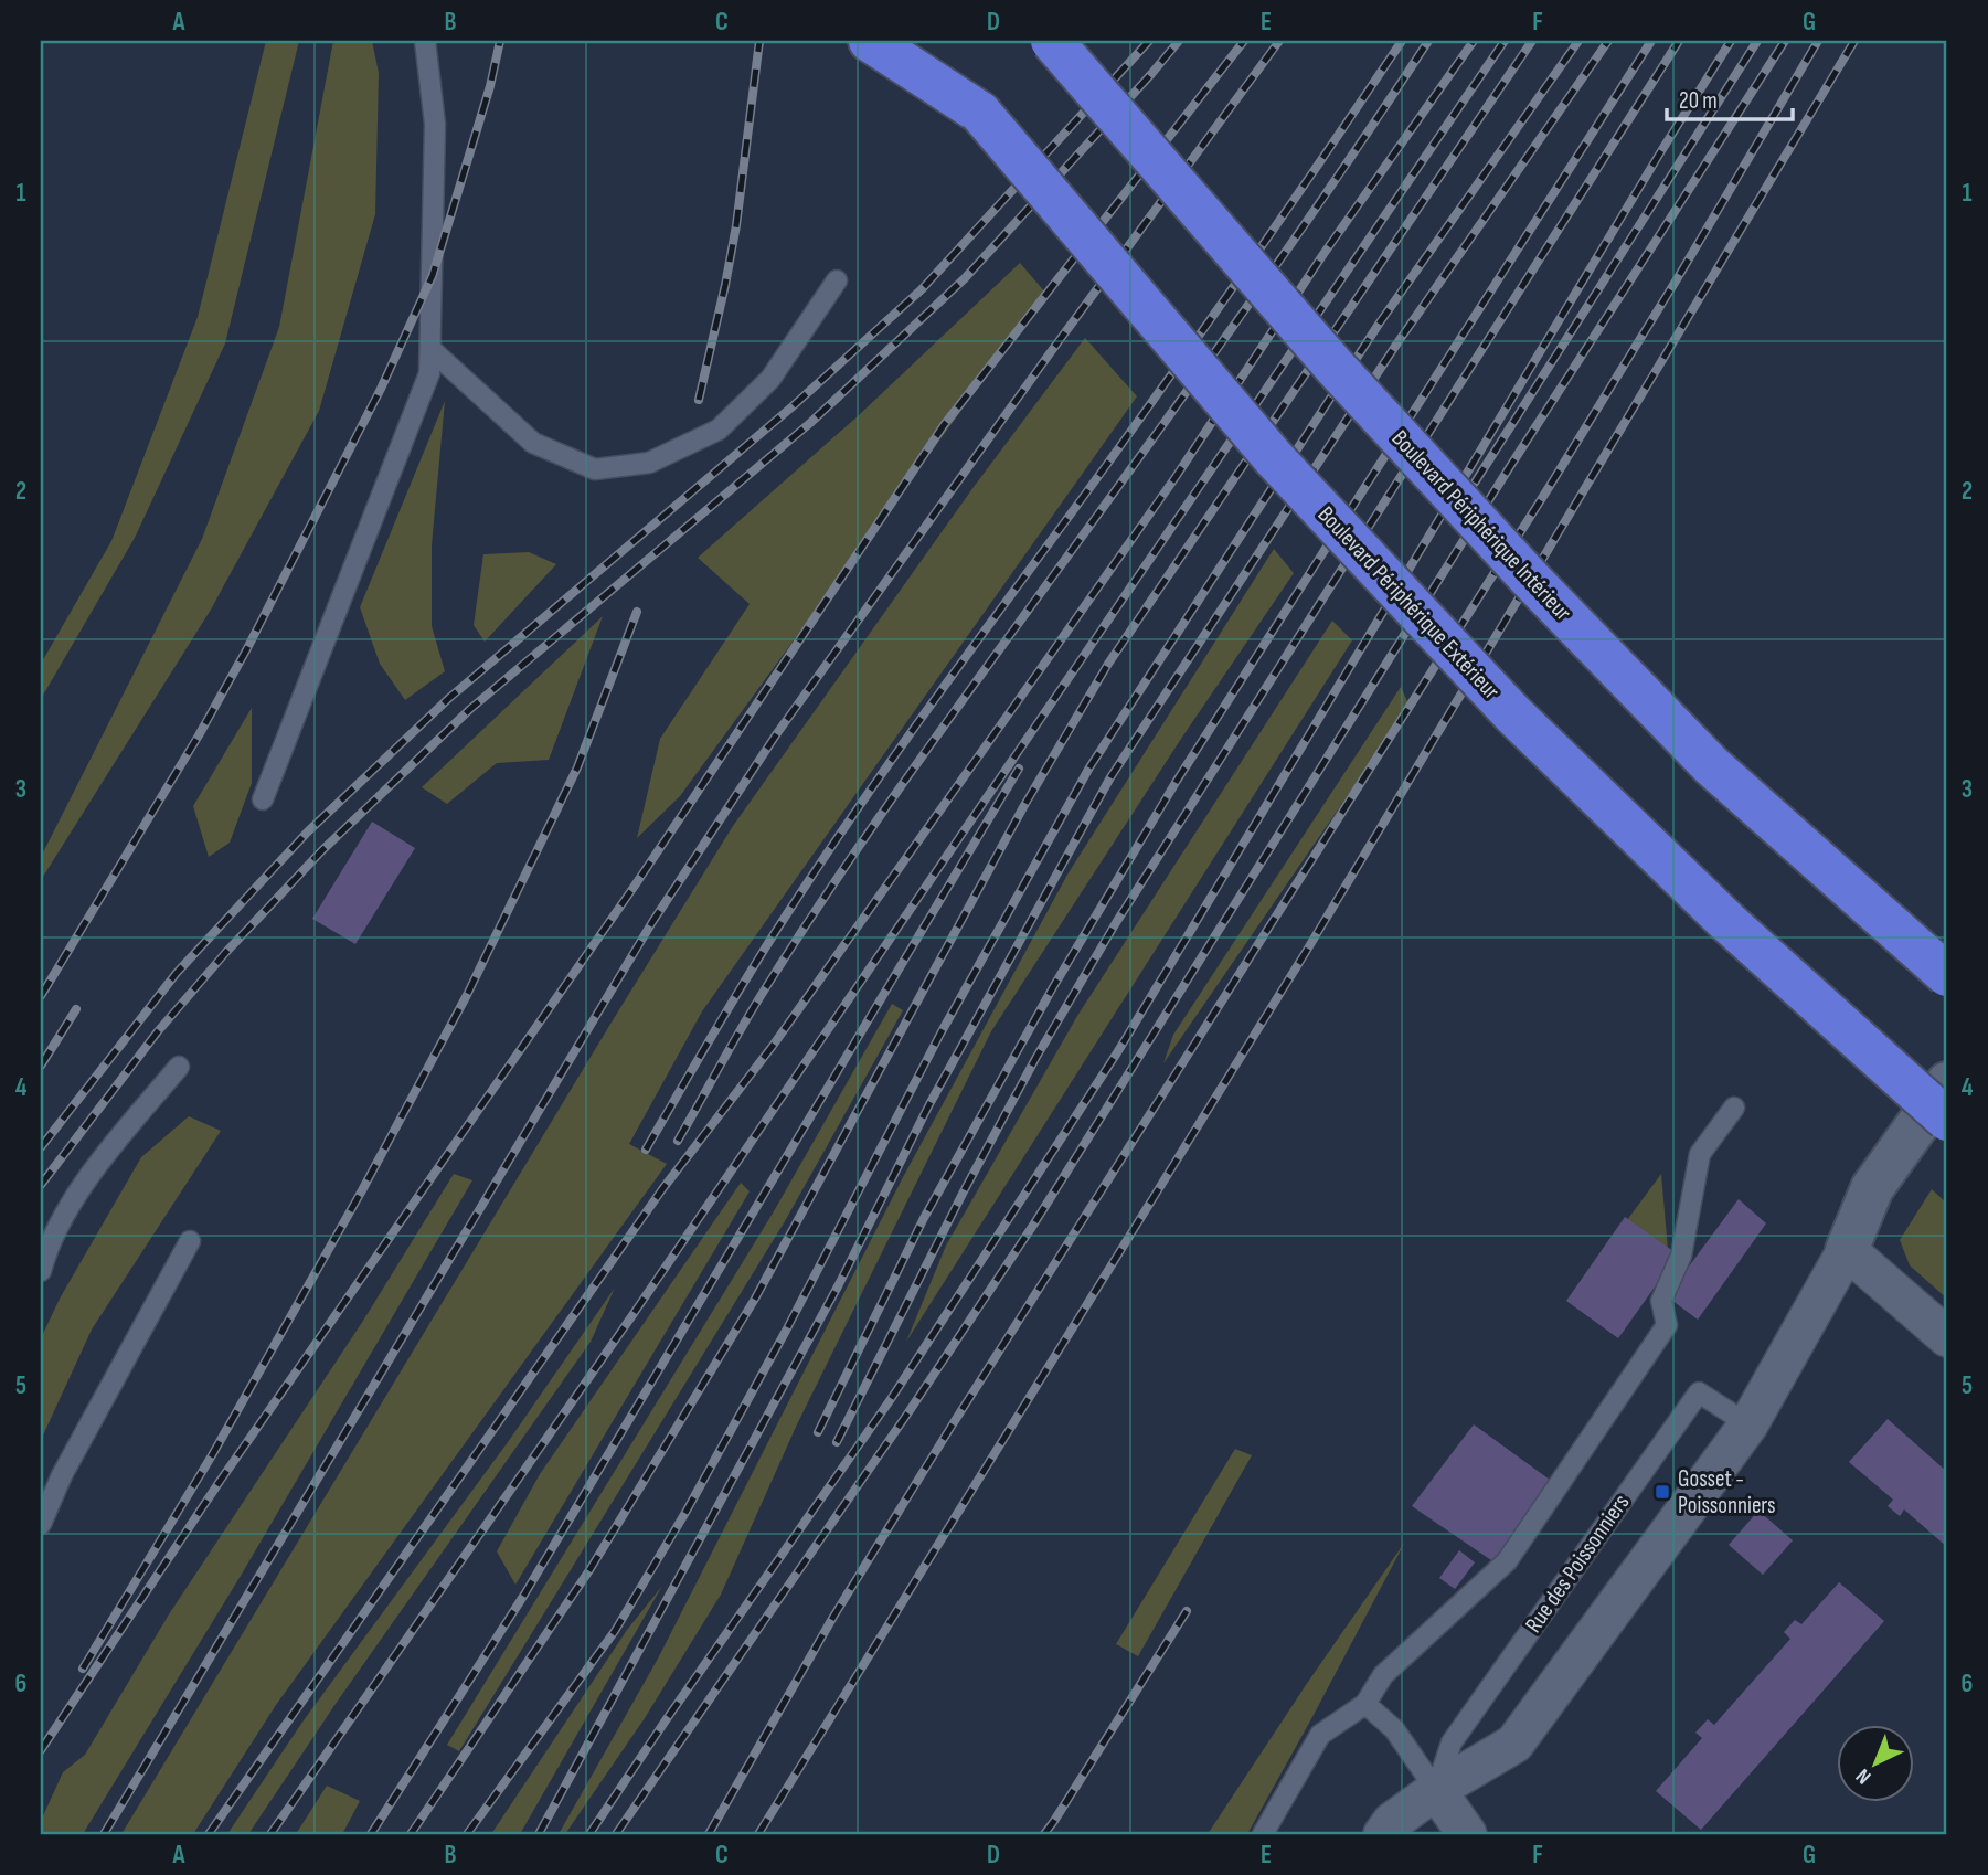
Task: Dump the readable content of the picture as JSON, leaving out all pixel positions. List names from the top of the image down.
{
  "streets": {
    "highway": ["Boulevard Périphérique Intérieur", "Boulevard Périphérique Extérieur"],
    "lane": ["Rue des Poissonniers"]
  },
  "places": {
    "transit": ["Gosset - Poissonniers"]
  },
  "scale_bar": "20 m",
  "north": "bottom left",
  "grid": {
    "columns": [
      "A",
      "B",
      "C",
      "D",
      "E",
      "F",
      "G"
    ],
    "rows": [
      "1",
      "2",
      "3",
      "4",
      "5",
      "6"
    ]
  }
}
